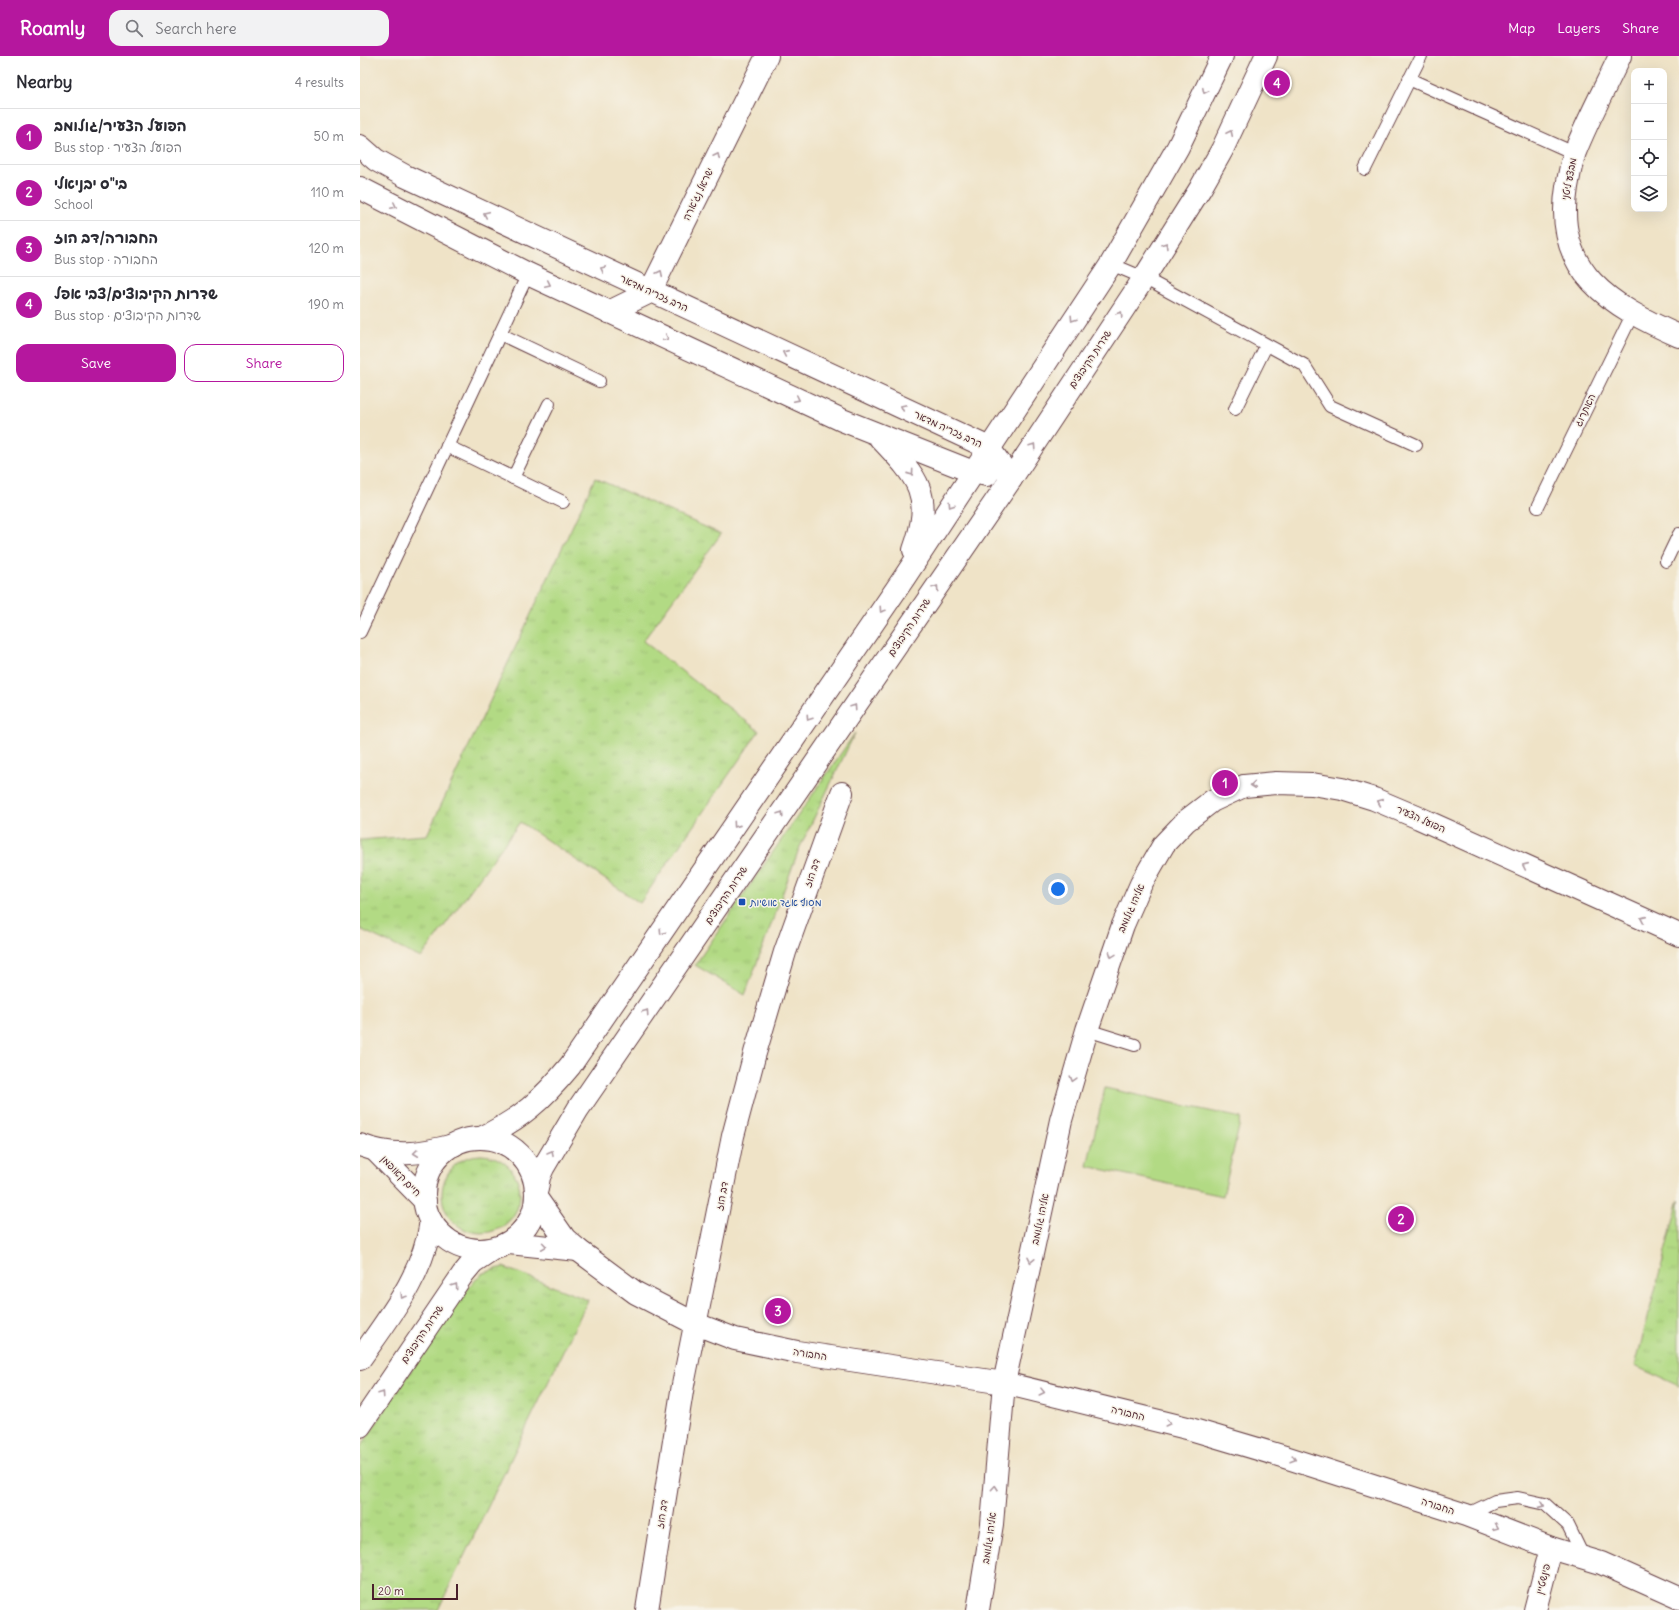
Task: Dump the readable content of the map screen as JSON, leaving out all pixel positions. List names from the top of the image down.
{
  "streets": {
    "street": [
      "מבצע ליטני",
      "ישראל נג'ארה",
      "הרב זכריה מדאר",
      "שדרות הקיבוצים",
      "הפועל הצעיר",
      "דב הוז",
      "אליהו גולומב",
      "חיים קאופמן",
      "החבורה",
      "פינשטיין"
    ],
    "lane": ["האתרוג"]
  },
  "crossings": [
    ["מבצע ליטני", "האתרוג"],
    ["ישראל נג'ארה", "הרב זכריה מדאר"],
    ["הרב זכריה מדאר", "שדרות הקיבוצים"],
    ["שדרות הקיבוצים", "חיים קאופמן"],
    ["שדרות הקיבוצים", "החבורה"],
    ["הפועל הצעיר", "אליהו גולומב"],
    ["דב הוז", "החבורה"],
    ["אליהו גולומב", "החבורה"],
    ["חיים קאופמן", "החבורה"],
    ["החבורה", "פינשטיין"]
  ],
  "one_way": [
    "ישראל נג'ארה",
    "הפועל הצעיר",
    "חיים קאופמן",
    "החבורה"
  ],
  "places": {
    "transit": ["מסוף אגד אושיות"]
  },
  "scale_bar": "20 m",
  "page": {
    "header": "Roamly",
    "search": "Search here",
    "nav": ["Map", "Layers", "Share"],
    "heading": ["Nearby", "4 results"],
    "map_buttons": ["+", "−"],
    "pins": [
      "4",
      "1",
      "2",
      "3"
    ],
    "list": [
      {
        "mark": "1",
        "name": "הפועל הצעיר/גולומב",
        "note": "Bus stop · הפועל הצעיר",
        "value": "50 m"
      },
      {
        "mark": "2",
        "name": "בי\"ס יבניאלי",
        "note": "School",
        "value": "110 m"
      },
      {
        "mark": "3",
        "name": "החבורה/דב הוז",
        "note": "Bus stop · החבורה",
        "value": "120 m"
      },
      {
        "mark": "4",
        "name": "שדרות הקיבוצים/צבי אפל",
        "note": "Bus stop · שדרות הקיבוצים",
        "value": "190 m"
      }
    ],
    "buttons": ["Save", "Share"],
    "scale": "20 m"
  }
}
